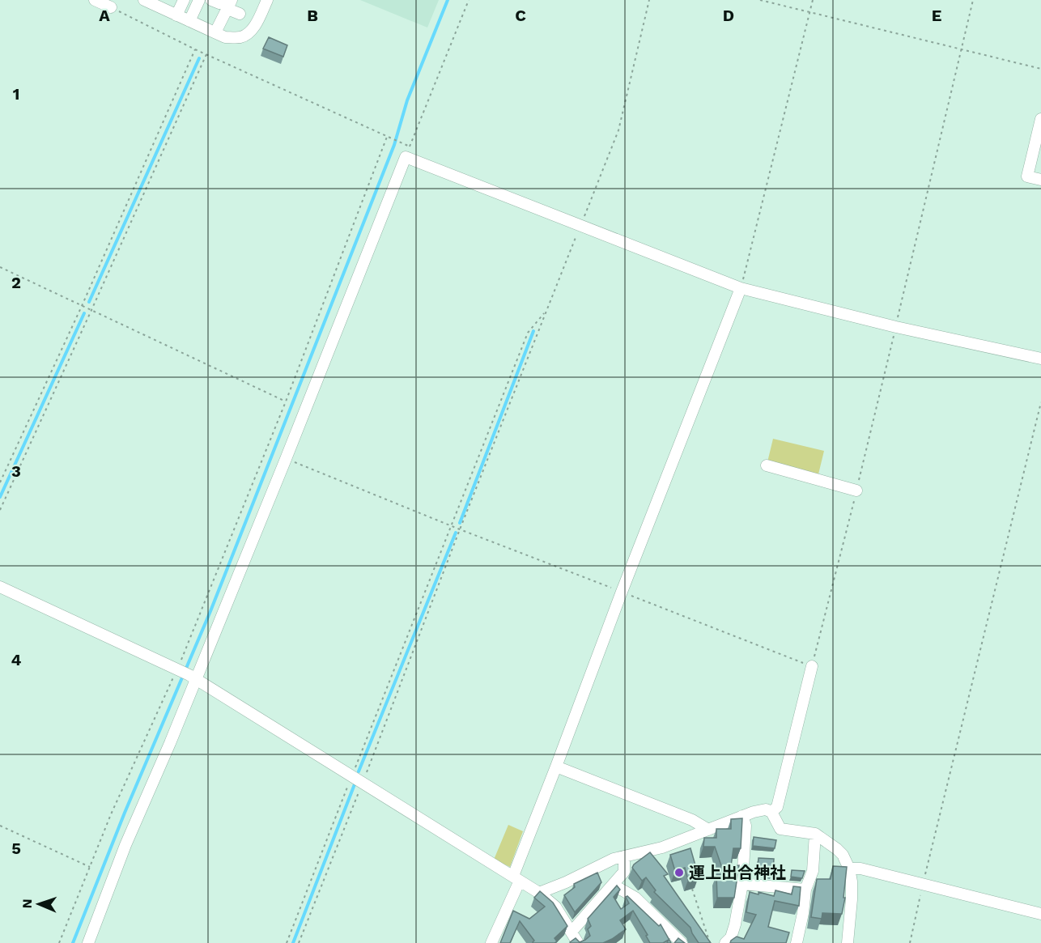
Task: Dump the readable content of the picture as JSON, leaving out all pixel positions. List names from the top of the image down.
{
  "places": ["運上出合神社"],
  "north": "left",
  "grid": {
    "columns": [
      "A",
      "B",
      "C",
      "D",
      "E"
    ],
    "rows": [
      "1",
      "2",
      "3",
      "4",
      "5"
    ]
  }
}
